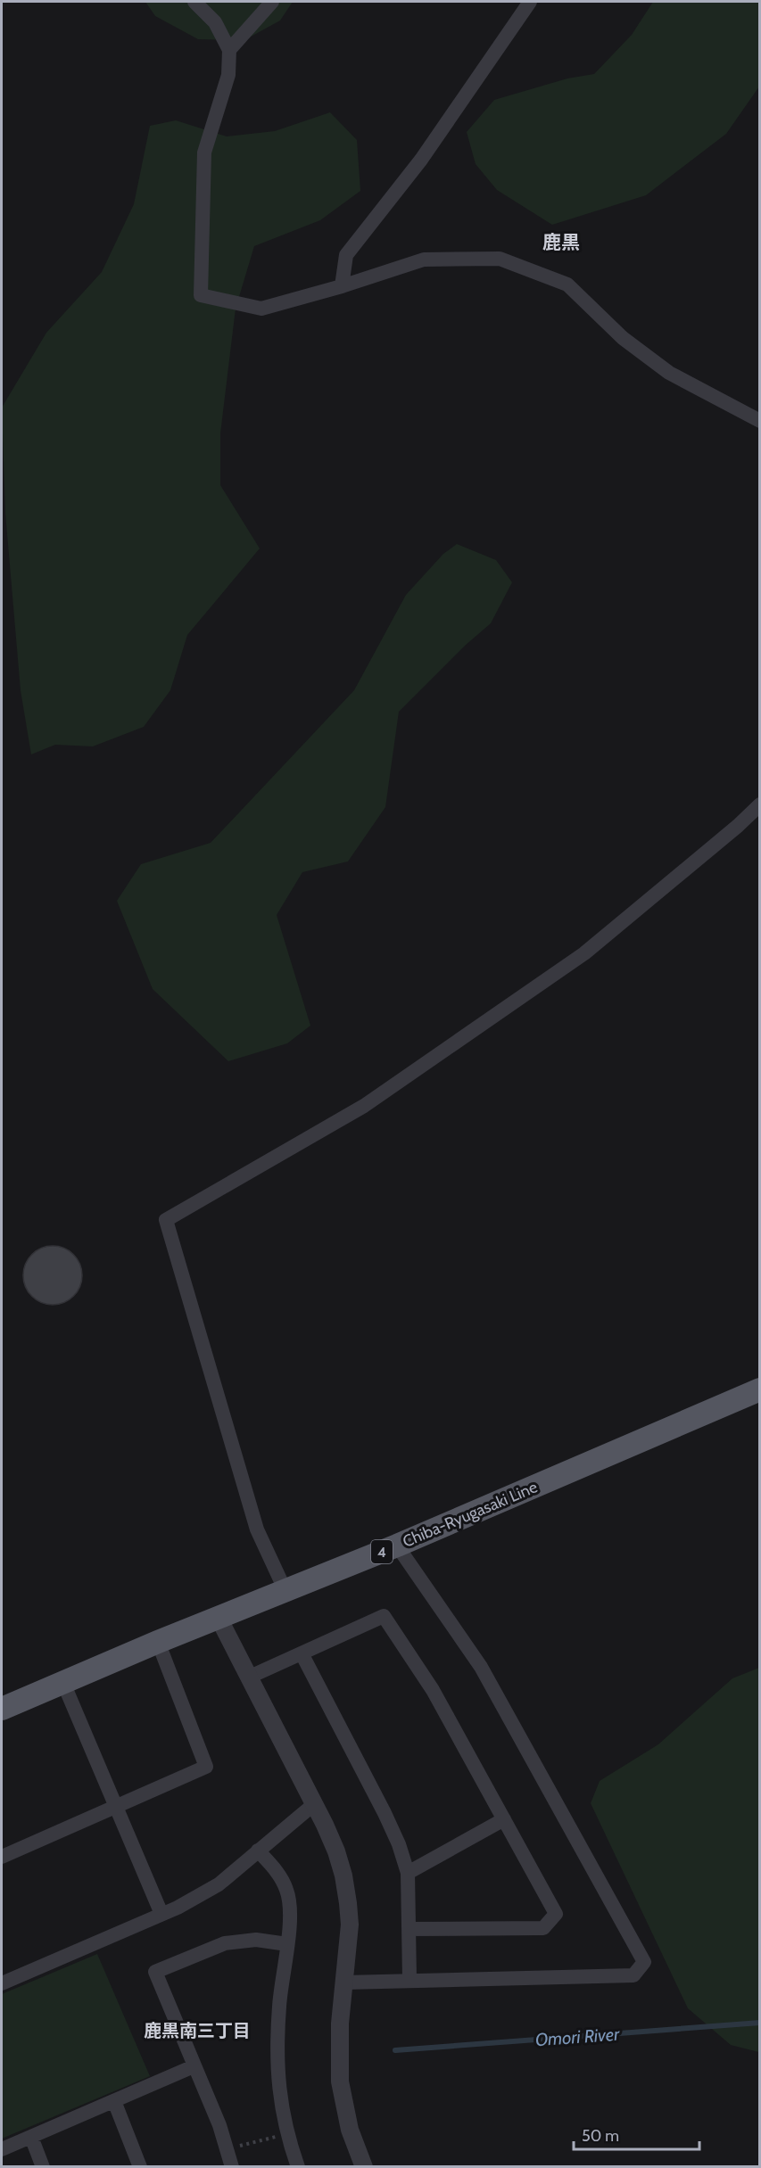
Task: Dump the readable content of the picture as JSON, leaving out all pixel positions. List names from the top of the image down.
{
  "streets": {
    "main road": ["Chiba-Ryugasaki Line", "4"]
  },
  "districts": ["鹿黒", "鹿黒南三丁目"],
  "water": ["Omori River"],
  "scale_bar": "50 m"
}
